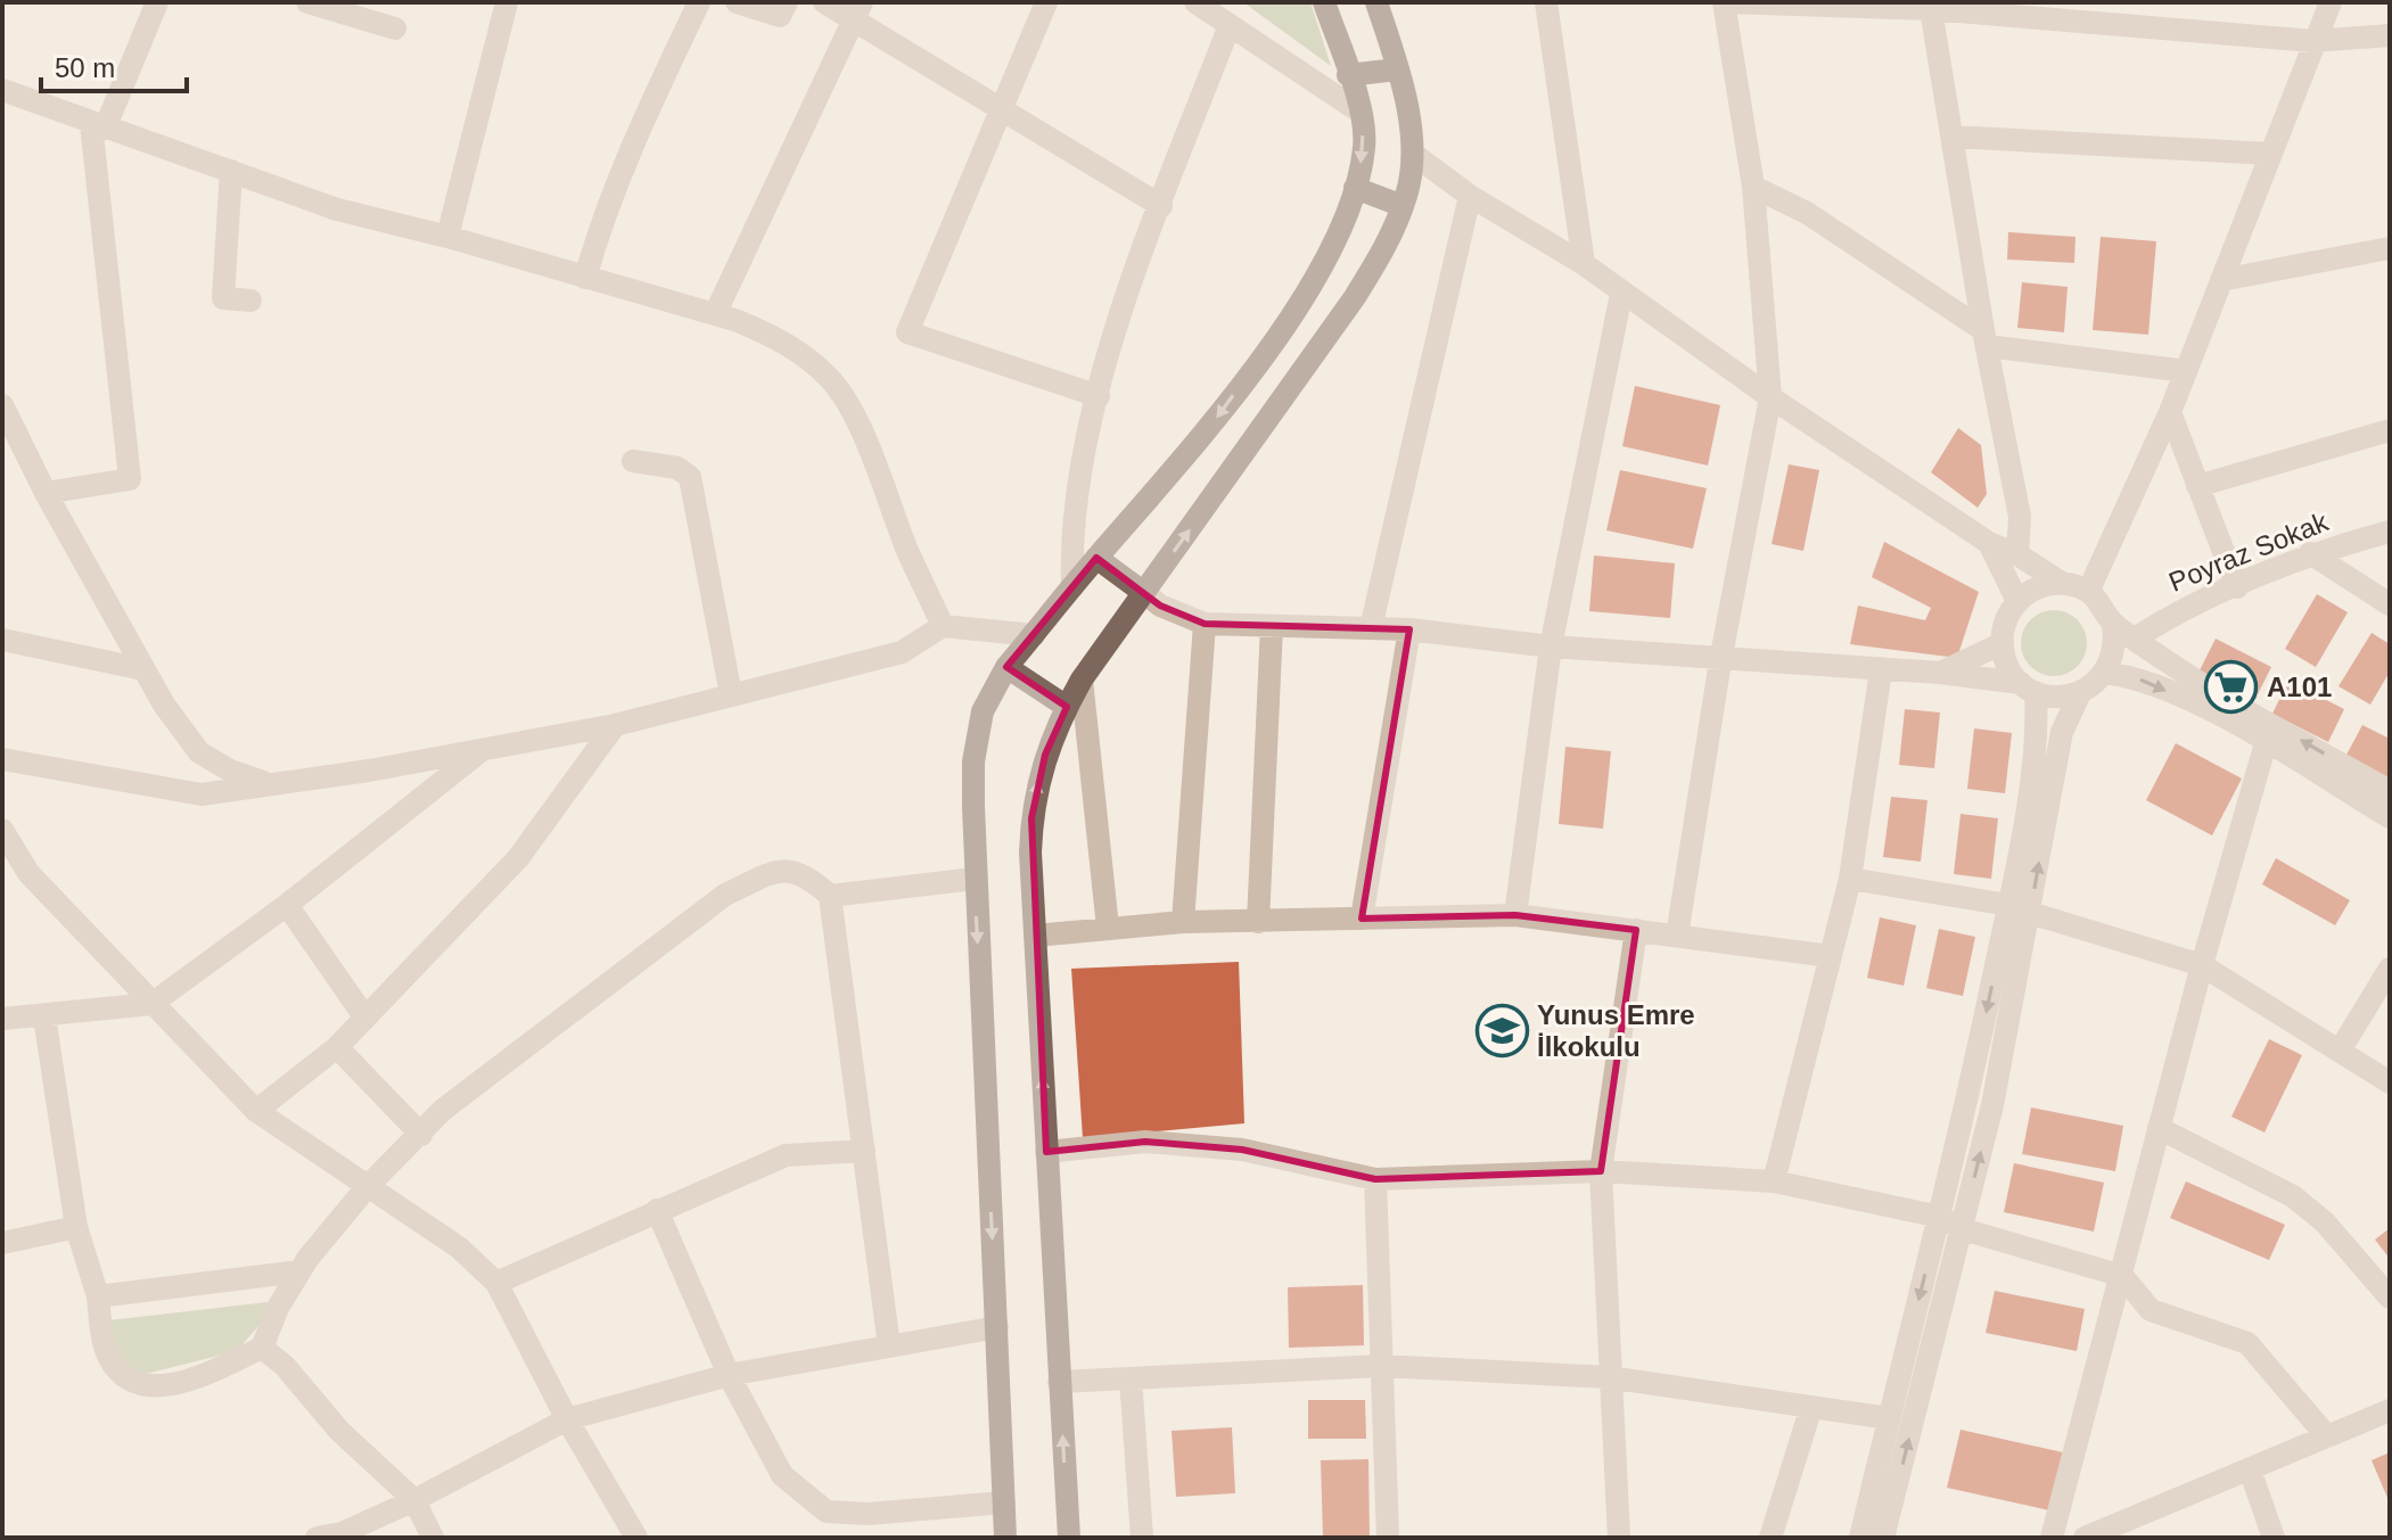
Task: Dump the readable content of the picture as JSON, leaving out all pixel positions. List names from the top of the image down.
{
  "streets": {
    "street": ["Poyraz Sokak"]
  },
  "places": {
    "supermarket": ["A101"],
    "school or university": ["Yunus Emre İlkokulu"]
  },
  "scale_bar": "50 m"
}
